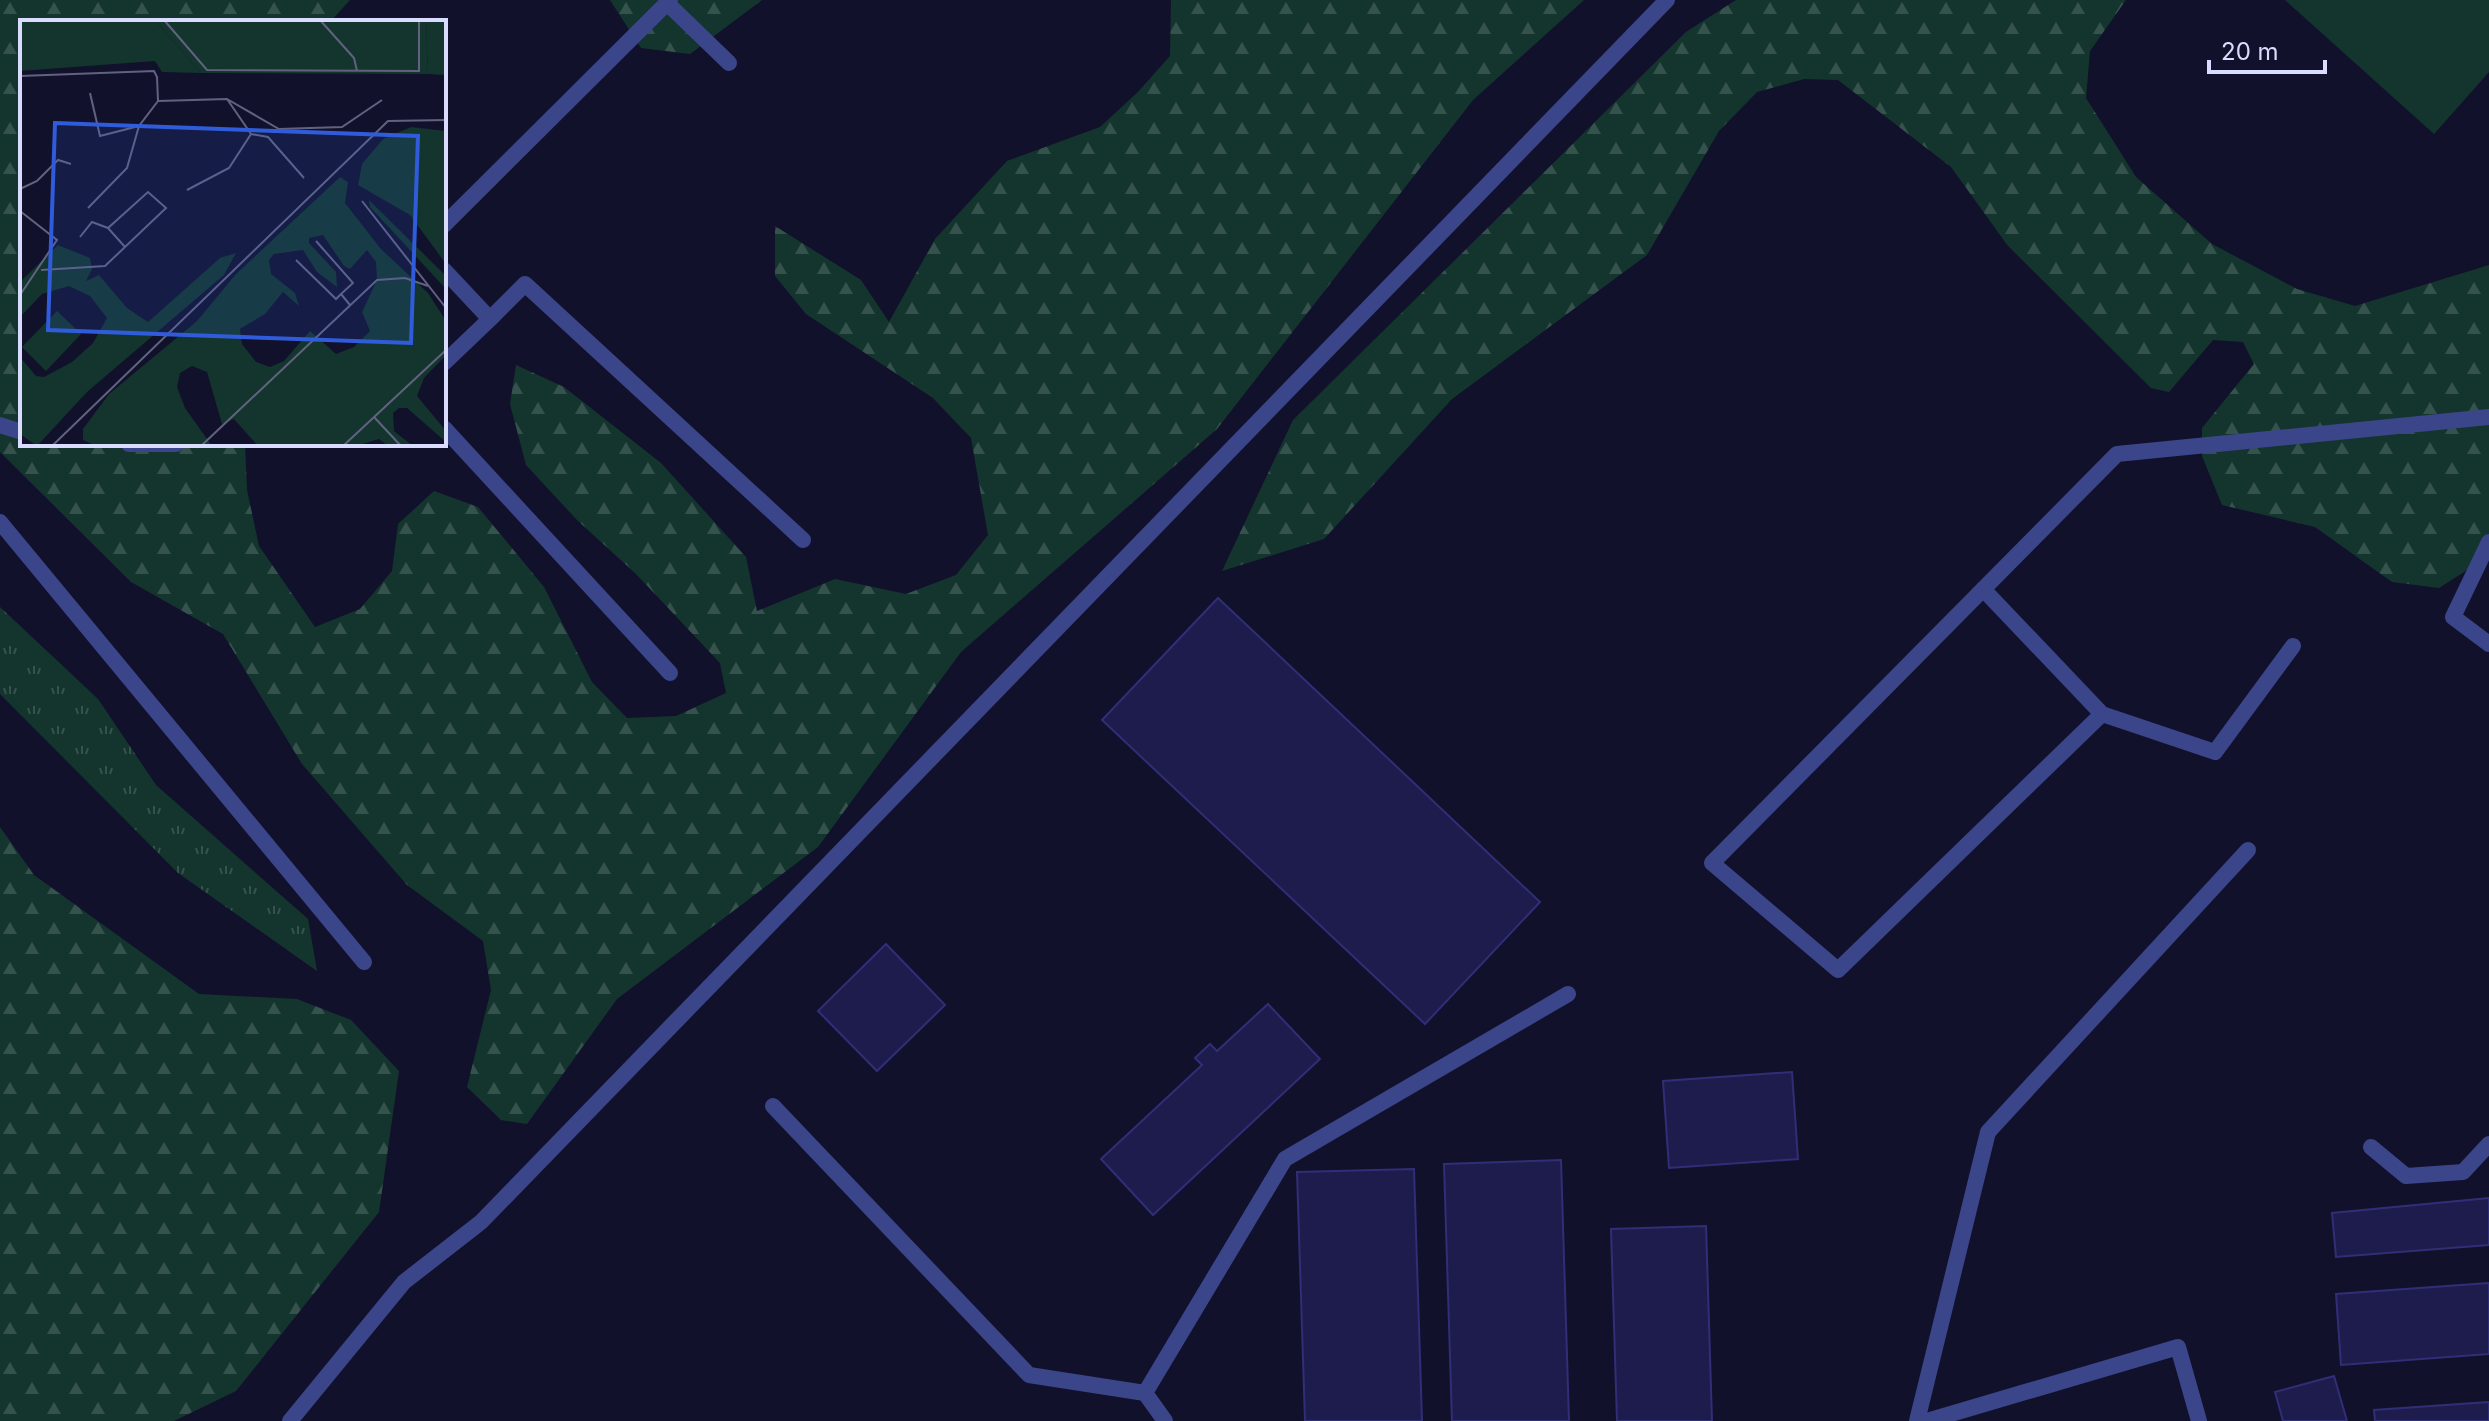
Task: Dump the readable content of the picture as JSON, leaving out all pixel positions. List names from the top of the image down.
{
  "scale_bar": "20 m"
}
